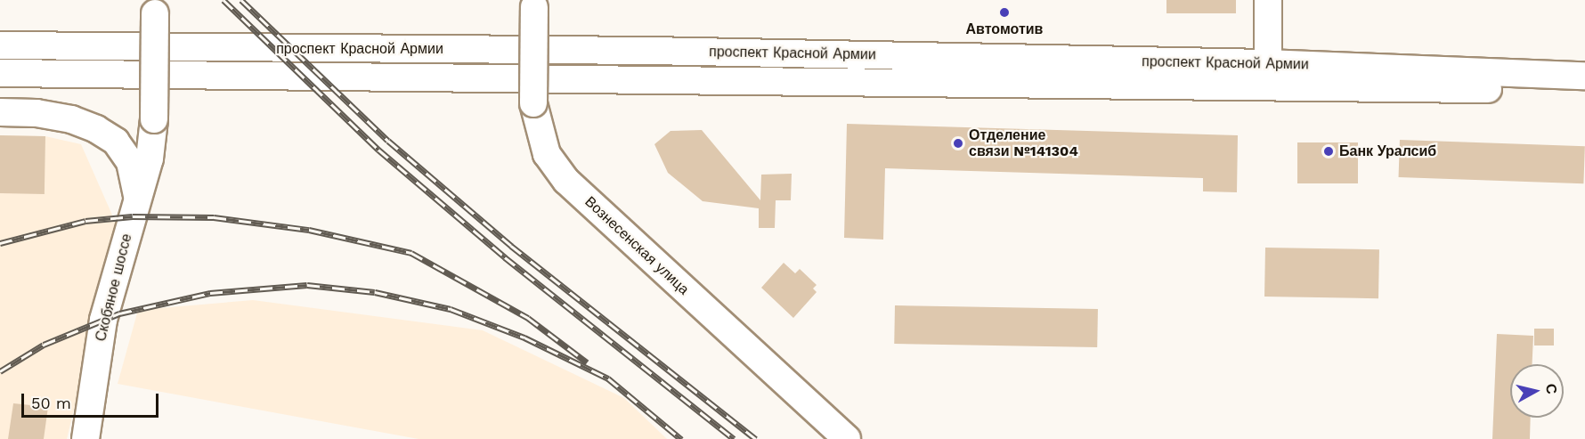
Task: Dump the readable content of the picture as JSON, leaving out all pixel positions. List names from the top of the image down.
{
  "streets": {
    "main road": ["проспект Красной Армии", "Вознесенская улица", "Скобяное шоссе"]
  },
  "places": ["Автомотив", "Отделение связи №141304", "Банк Уралсиб"],
  "scale_bar": "50 m",
  "north": "right"
}
